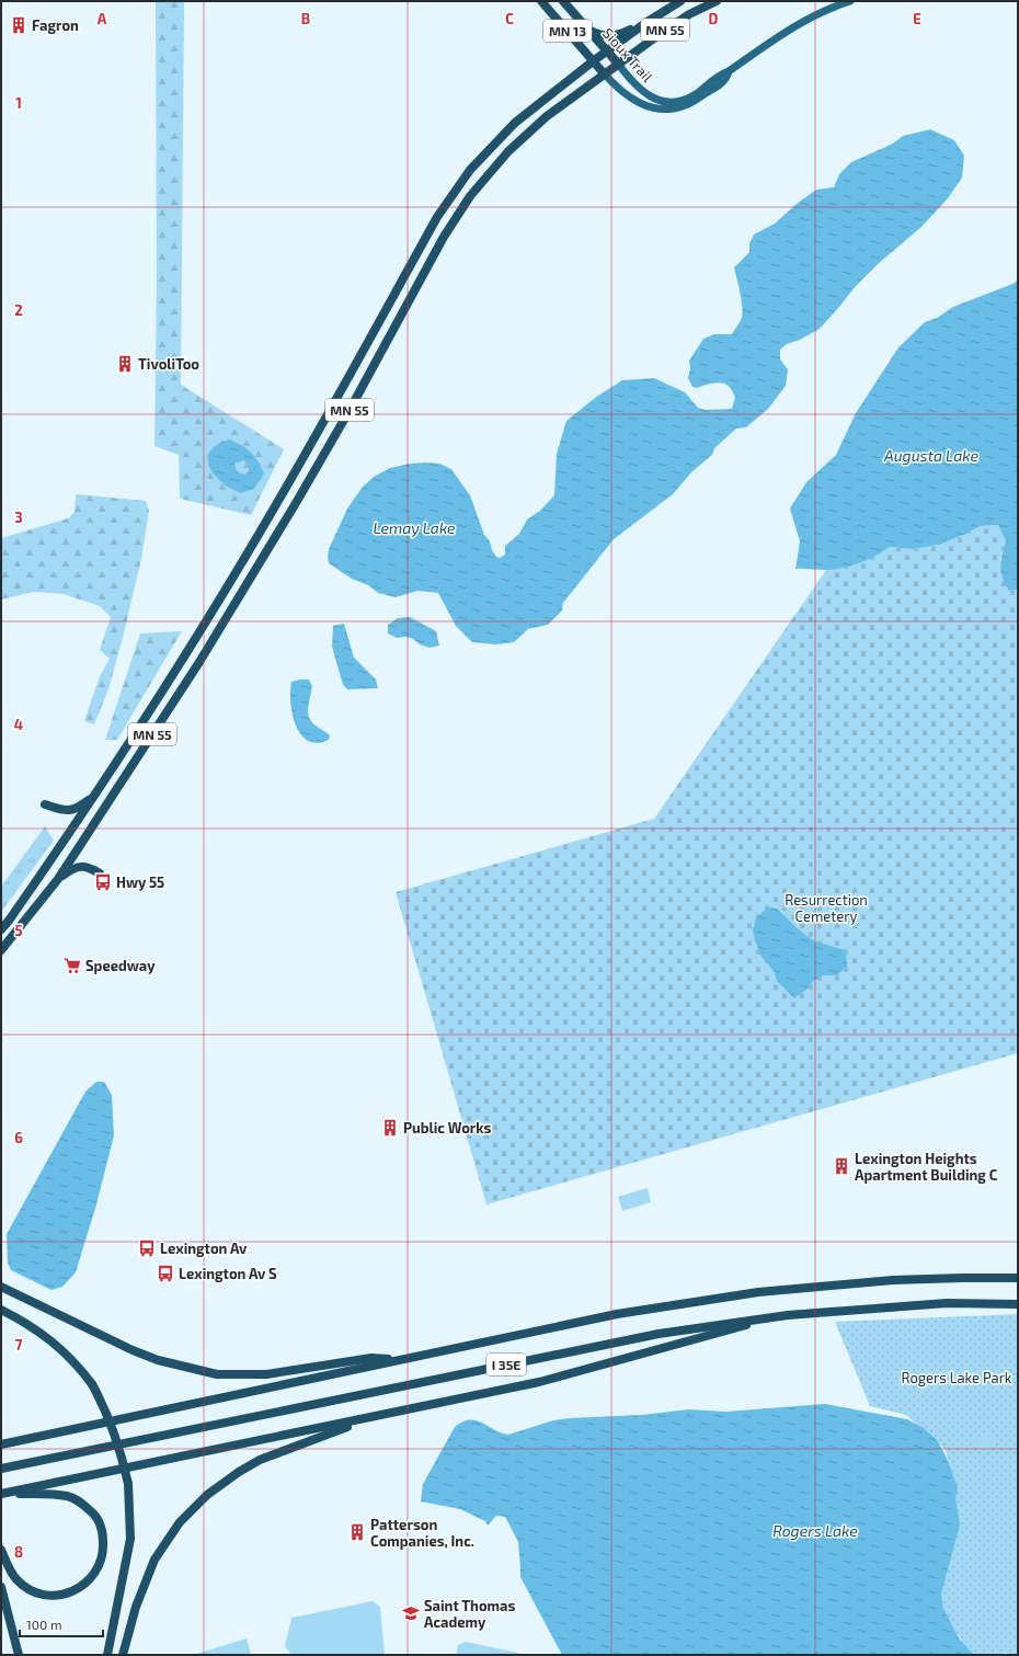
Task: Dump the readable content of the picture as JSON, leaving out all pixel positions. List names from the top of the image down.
{
  "streets": {
    "highway": [
      "MN 55",
      "MN 13",
      "Sioux Trail",
      "I 35E"
    ]
  },
  "crossings": [
    ["MN 55", "Sioux Trail"]
  ],
  "water": ["Augusta Lake", "Lemay Lake", "Rogers Lake"],
  "parks": ["Resurrection Cemetery", "Rogers Lake Park"],
  "places": {
    "building": [
      "Fagron",
      "TivoliToo",
      "Public Works",
      "Lexington Heights Apartment Building C",
      "Patterson Companies, Inc."
    ],
    "bus stop": ["Hwy 55", "Lexington Av", "Lexington Av S"],
    "supermarket": ["Speedway"],
    "school or university": ["Saint Thomas Academy"]
  },
  "scale_bar": "100 m",
  "grid": {
    "columns": [
      "A",
      "B",
      "C",
      "D",
      "E"
    ],
    "rows": [
      "1",
      "2",
      "3",
      "4",
      "5",
      "6",
      "7",
      "8"
    ]
  }
}
